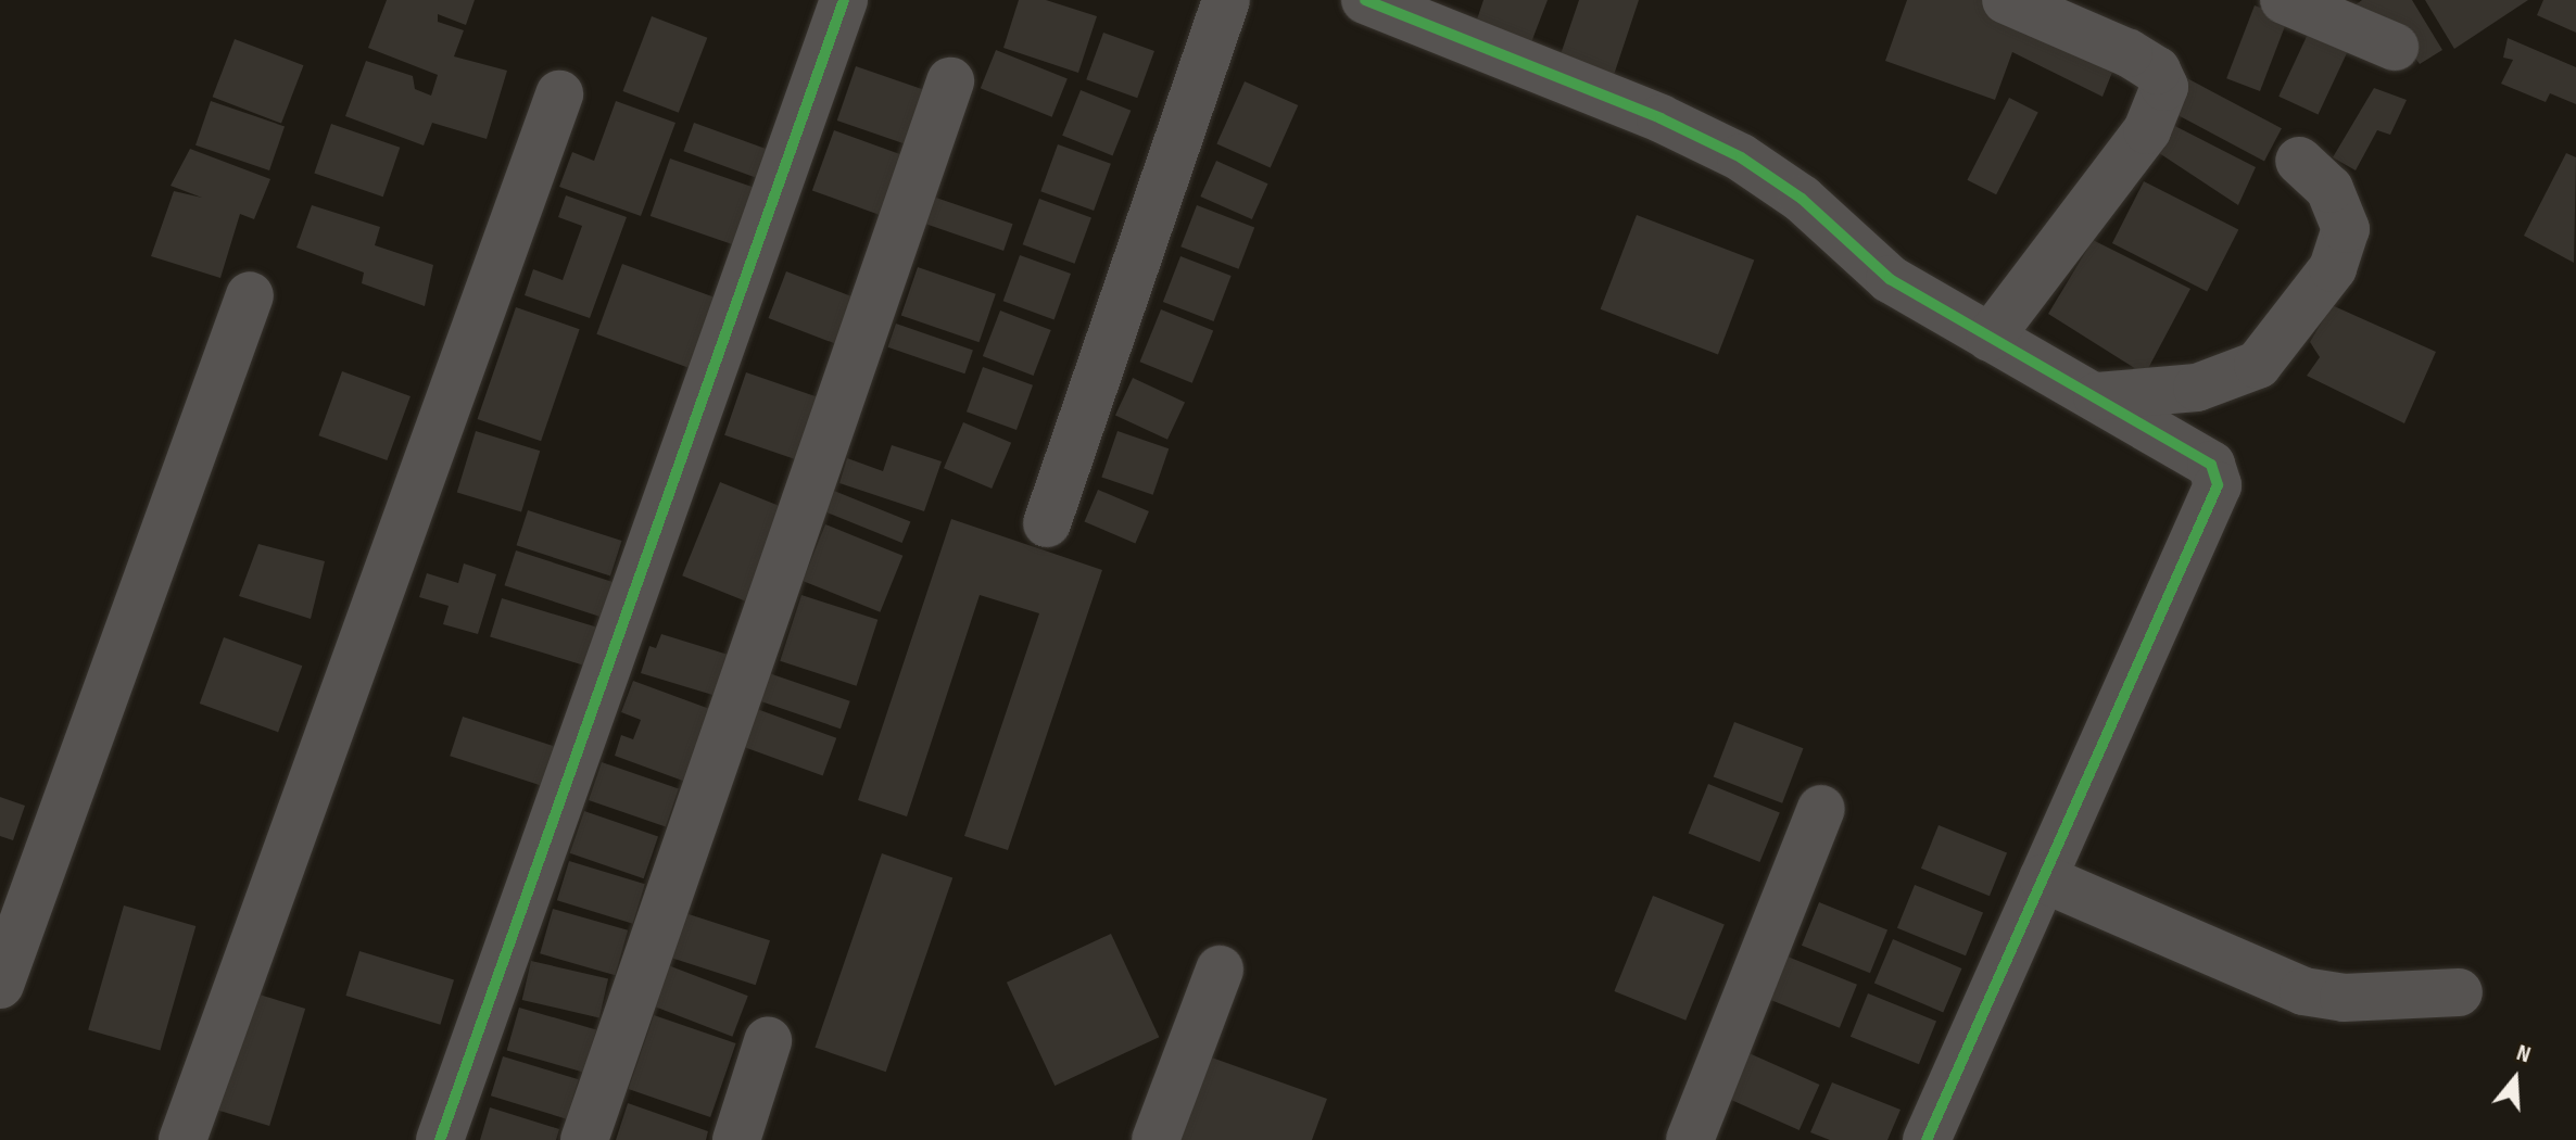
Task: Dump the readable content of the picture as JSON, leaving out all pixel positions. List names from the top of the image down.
{
  "north": "top"
}
